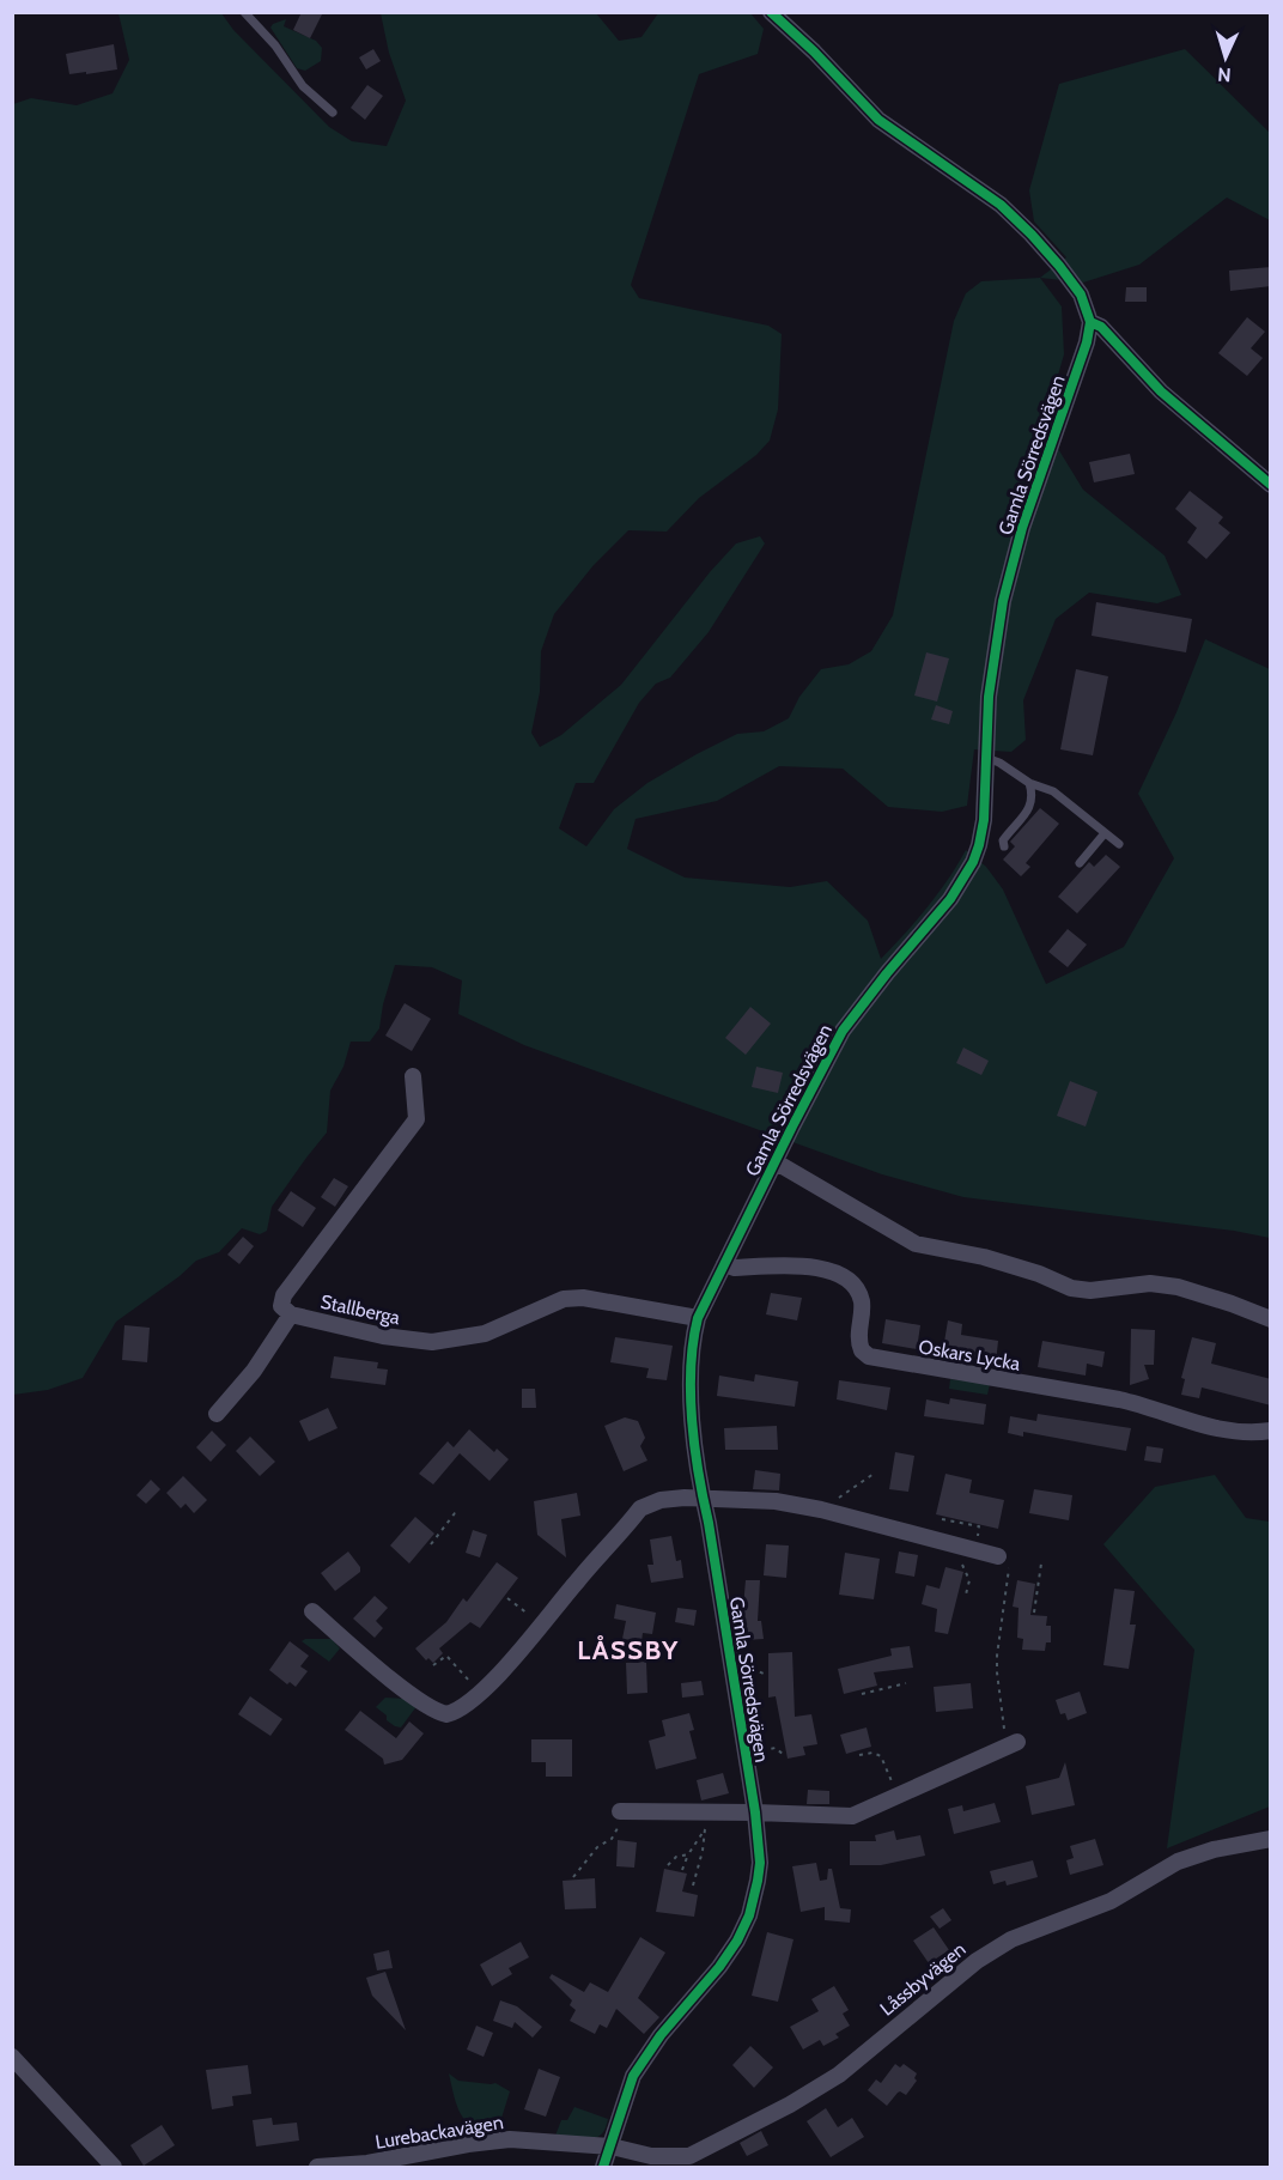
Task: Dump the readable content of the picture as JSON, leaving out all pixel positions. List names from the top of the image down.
{
  "streets": {
    "street": [
      "Gamla Sörredsvägen",
      "Stallberga",
      "Oskars Lycka",
      "Låssbyvägen",
      "Lurebackavägen"
    ]
  },
  "crossings": [
    ["Gamla Sörredsvägen", "Stallberga"],
    ["Gamla Sörredsvägen", "Oskars Lycka"],
    ["Gamla Sörredsvägen", "Låssbyvägen"],
    ["Gamla Sörredsvägen", "Lurebackavägen"],
    ["Låssbyvägen", "Lurebackavägen"]
  ],
  "districts": ["LÅSSBY"],
  "north": "bottom"
}
